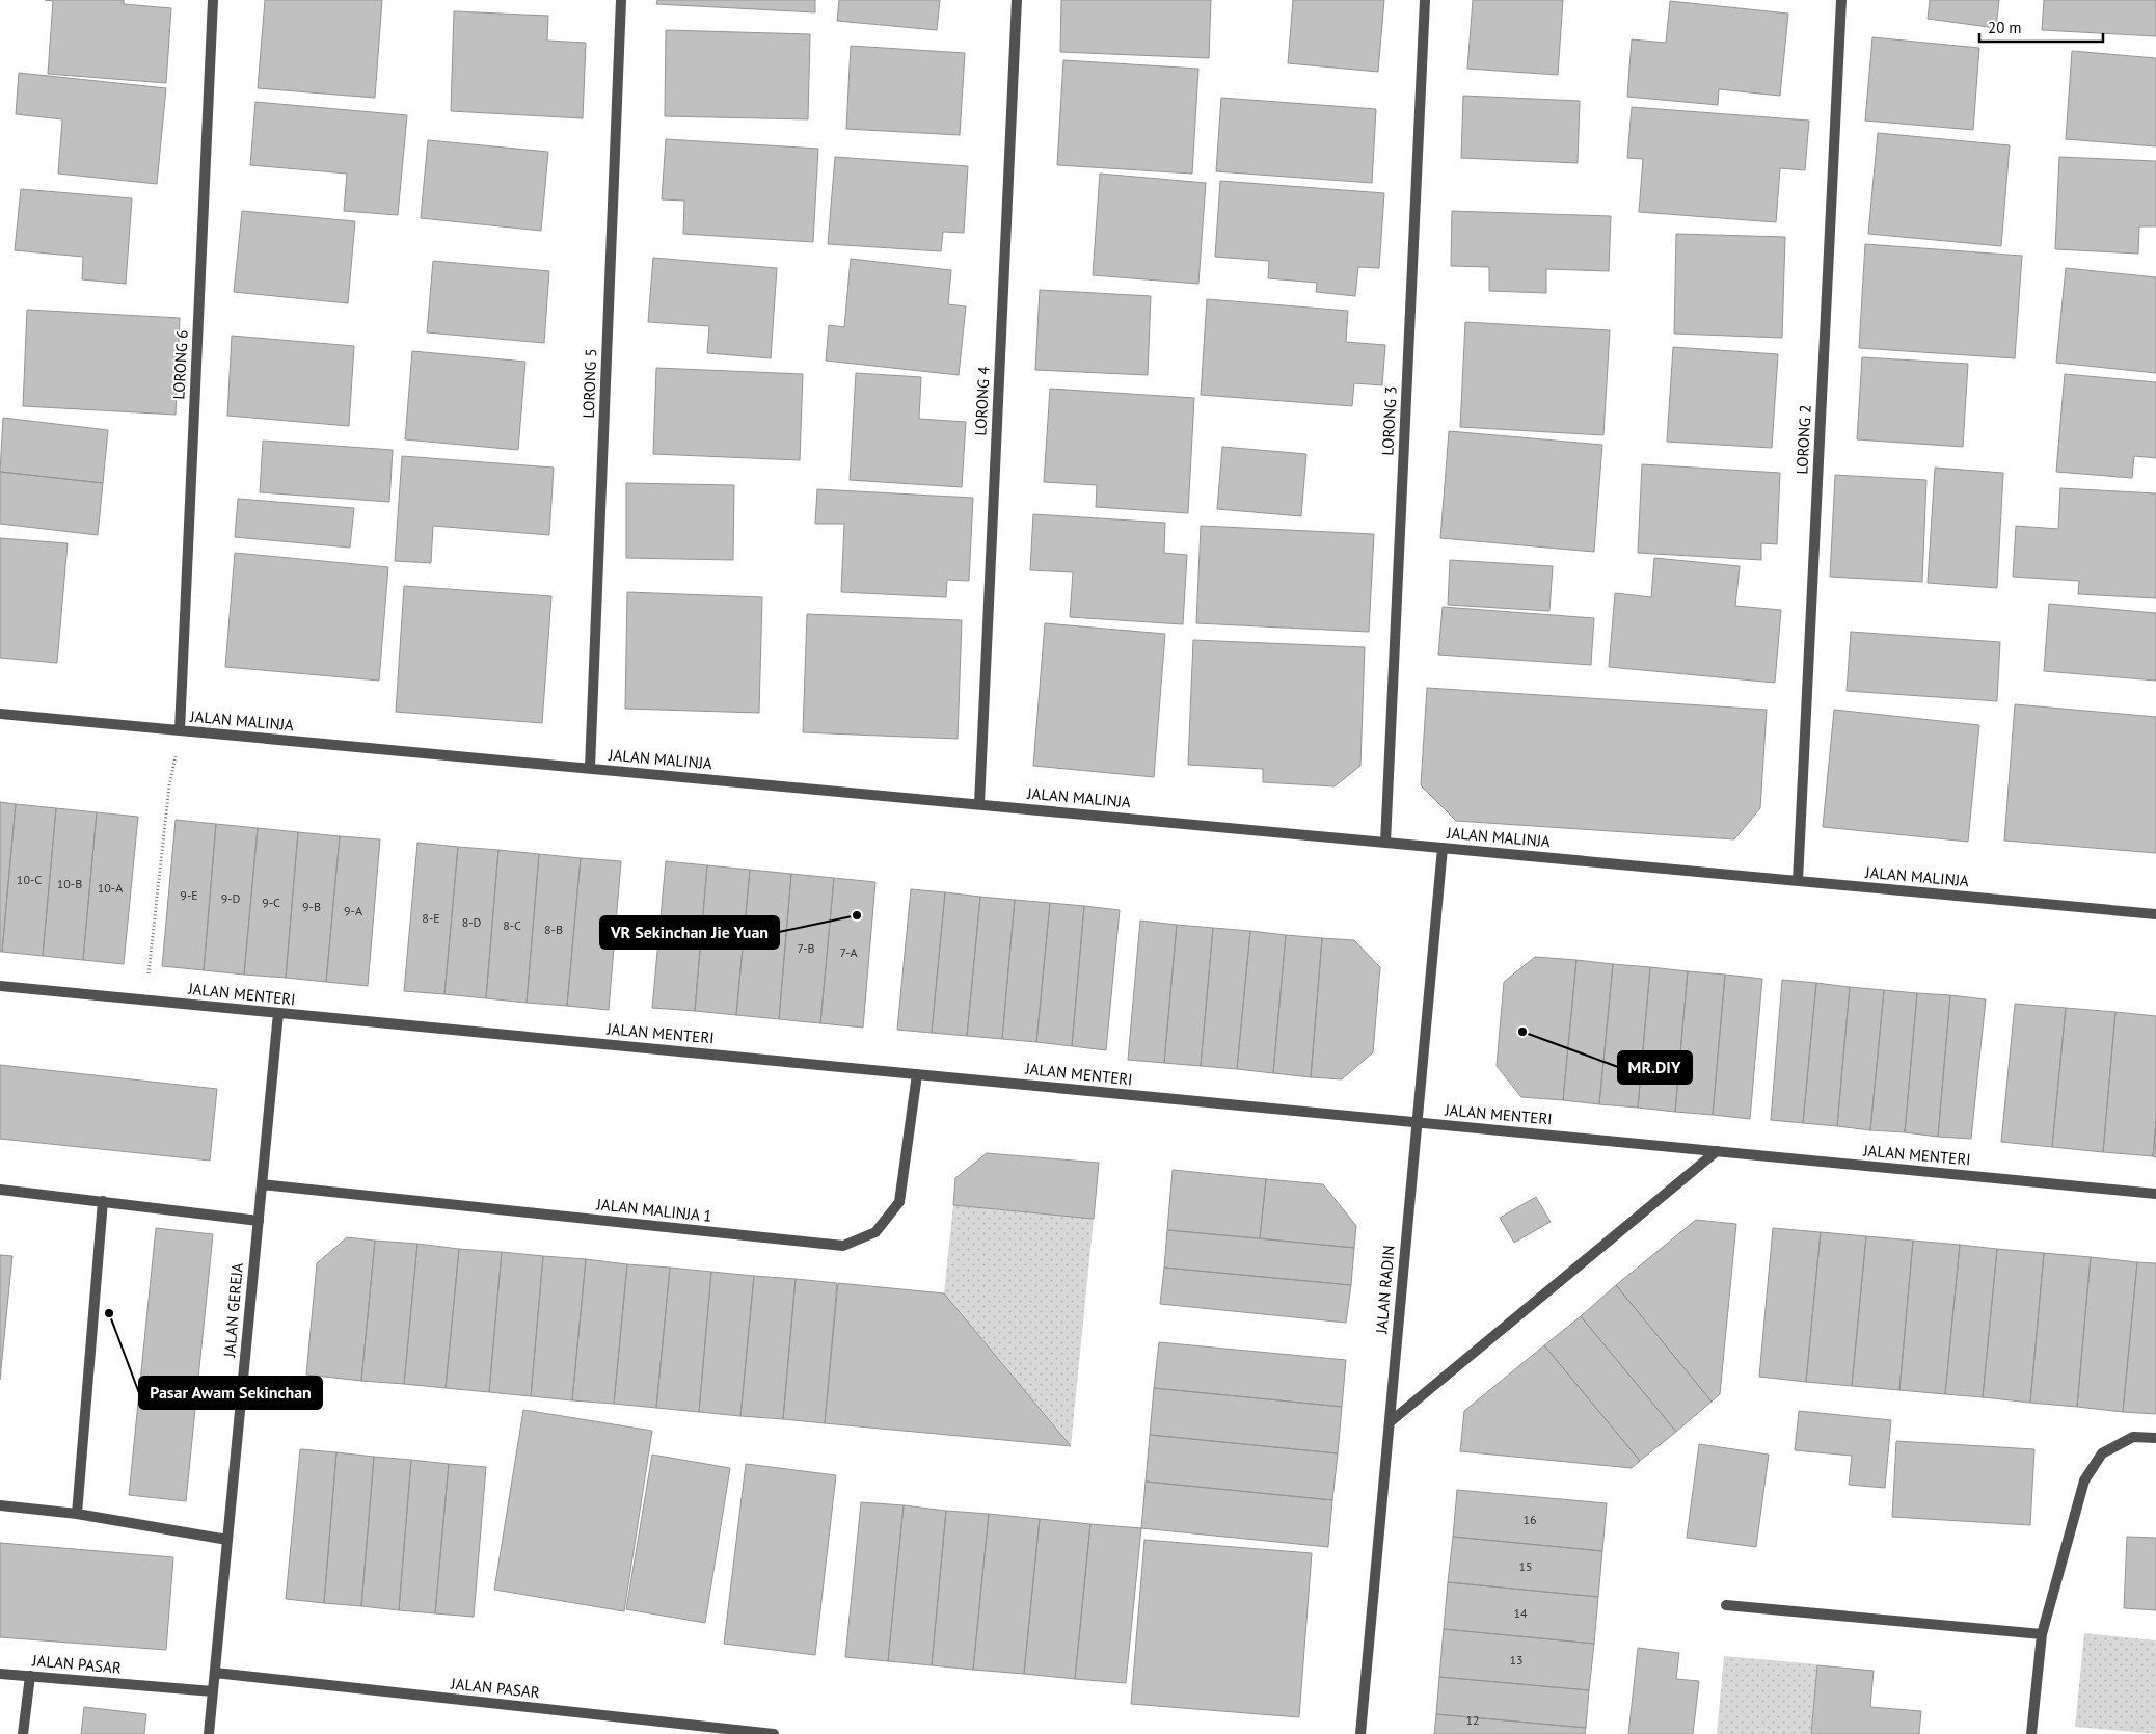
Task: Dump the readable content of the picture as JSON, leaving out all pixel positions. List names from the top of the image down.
{
  "streets": {
    "street": [
      "LORONG 6",
      "LORONG 5",
      "LORONG 4",
      "LORONG 3",
      "LORONG 2",
      "JALAN MALINJA",
      "JALAN MENTERI",
      "JALAN MALINJA 1",
      "JALAN RADIN",
      "JALAN GEREJA",
      "JALAN PASAR"
    ]
  },
  "crossings": [
    ["LORONG 6", "JALAN MALINJA"],
    ["LORONG 5", "JALAN MALINJA"],
    ["LORONG 4", "JALAN MALINJA"],
    ["LORONG 3", "JALAN MALINJA"],
    ["LORONG 2", "JALAN MALINJA"],
    ["JALAN MALINJA", "JALAN RADIN"],
    ["JALAN MENTERI", "JALAN MALINJA 1"],
    ["JALAN MENTERI", "JALAN RADIN"],
    ["JALAN MENTERI", "JALAN GEREJA"],
    ["JALAN MALINJA 1", "JALAN GEREJA"],
    ["JALAN GEREJA", "JALAN PASAR"]
  ],
  "places": ["VR Sekinchan Jie Yuan", "MR.DIY", "Pasar Awam Sekinchan"],
  "house_numbers": [
    "10-C",
    "10-B",
    "10-A",
    "9-E",
    "9-D",
    "9-C",
    "9-B",
    "9-A",
    "8-E",
    "8-D",
    "8-C",
    "8-B",
    "7-B",
    "7-A",
    "16",
    "15",
    "14",
    "13",
    "12"
  ],
  "scale_bar": "20 m"
}
